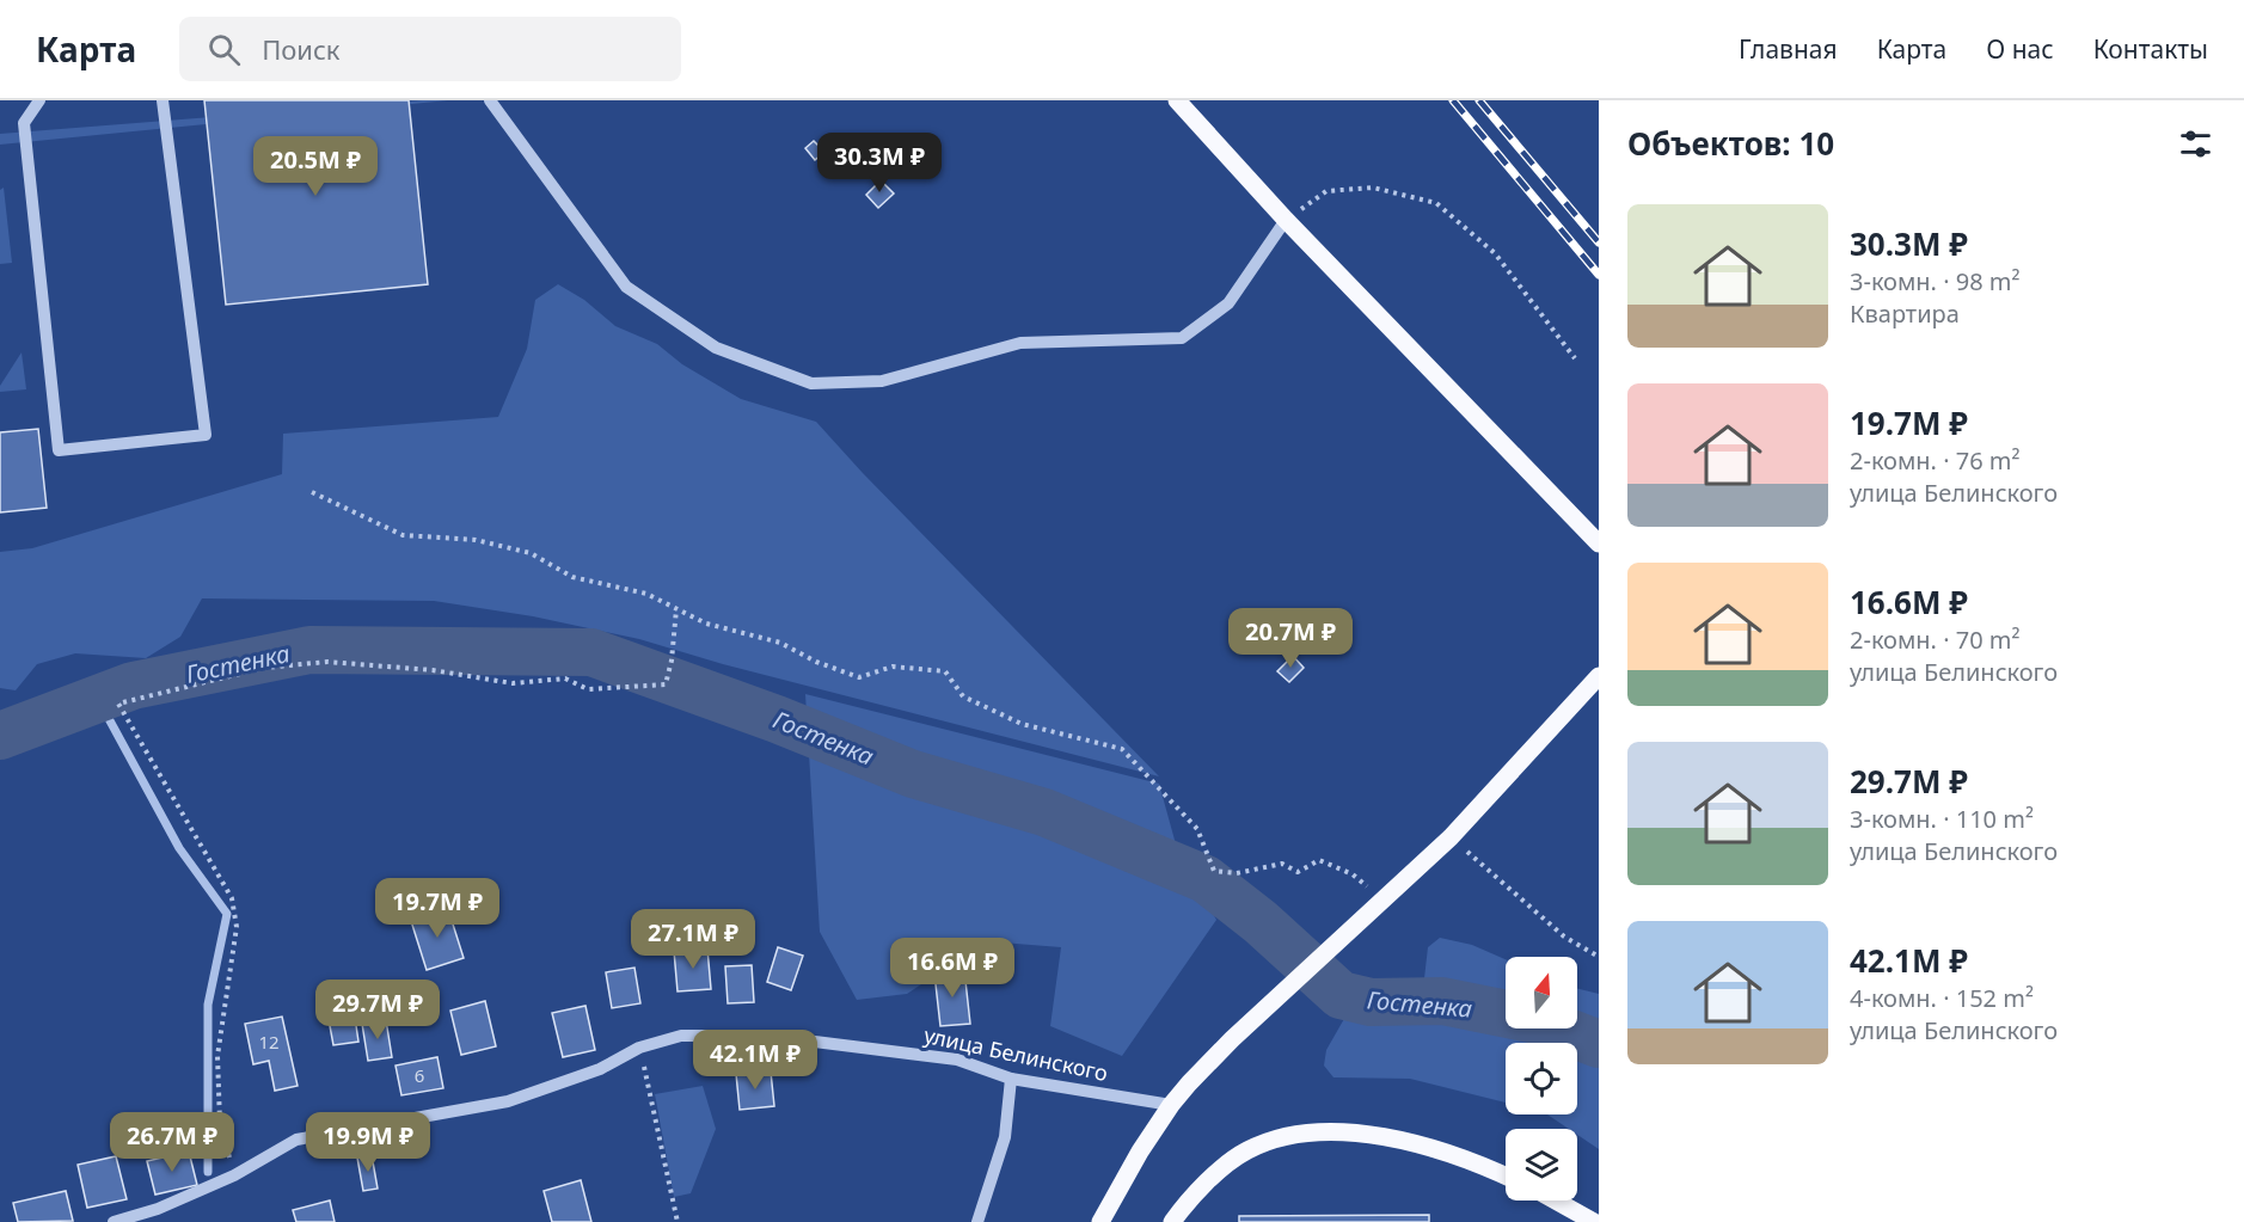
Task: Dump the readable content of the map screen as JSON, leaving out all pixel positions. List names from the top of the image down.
{
  "streets": {
    "street": ["улица Белинского"]
  },
  "water": ["Гостенка"],
  "house_numbers": ["12", "6"],
  "north": "top",
  "page": {
    "header": "Карта",
    "search": "Поиск",
    "nav": [
      "Главная",
      "Карта",
      "О нас",
      "Контакты"
    ],
    "heading": "Объектов: 10",
    "price": [
      "30.3M ₽",
      "20.5M ₽",
      "20.7M ₽",
      "19.7M ₽",
      "27.1M ₽",
      "16.6M ₽",
      "29.7M ₽",
      "42.1M ₽",
      "26.7M ₽",
      "19.9M ₽"
    ],
    "list": [
      {
        "name": "30.3M ₽",
        "note": "3-комн. · 98 m² · Квартира"
      },
      {
        "name": "19.7M ₽",
        "note": "2-комн. · 76 m² · улица Белинского"
      },
      {
        "name": "16.6M ₽",
        "note": "2-комн. · 70 m² · улица Белинского"
      },
      {
        "name": "29.7M ₽",
        "note": "3-комн. · 110 m² · улица Белинского"
      },
      {
        "name": "42.1M ₽",
        "note": "4-комн. · 152 m² · улица Белинского"
      }
    ]
  }
}
